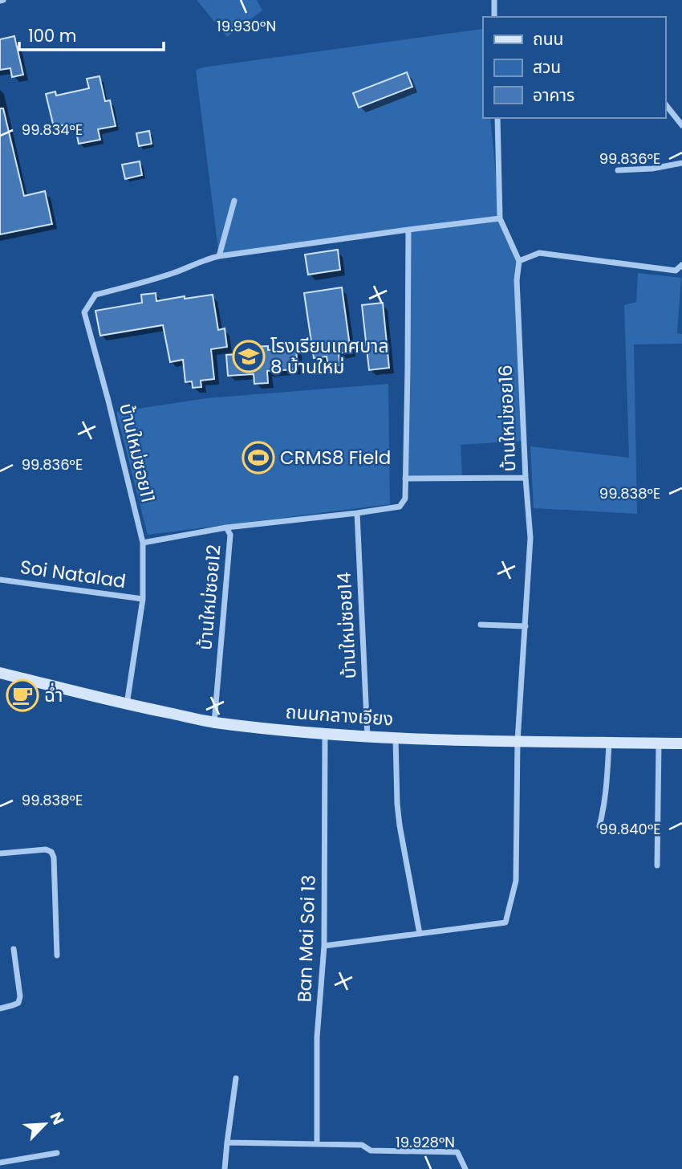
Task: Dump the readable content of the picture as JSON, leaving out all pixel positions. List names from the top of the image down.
{
  "streets": {
    "main road": ["ถนนกลางเวียง"],
    "street": [
      "บ้านใหม่ซอย16",
      "บ้านใหม่ซอย11",
      "Soi Natalad",
      "บ้านใหม่ซอย12",
      "บ้านใหม่ซอย14",
      "Ban Mai Soi 13"
    ]
  },
  "crossings": [
    ["บ้านใหม่ซอย16", "ถนนกลางเวียง"],
    ["บ้านใหม่ซอย11", "Soi Natalad"],
    ["บ้านใหม่ซอย11", "บ้านใหม่ซอย12"],
    ["บ้านใหม่ซอย11", "ถนนกลางเวียง"],
    ["บ้านใหม่ซอย12", "ถนนกลางเวียง"],
    ["บ้านใหม่ซอย14", "ถนนกลางเวียง"],
    ["ถนนกลางเวียง", "Ban Mai Soi 13"]
  ],
  "places": {
    "school or university": ["โรงเรียนเทศบาล 8 บ้านใหม่"],
    "sports": ["CRMS8 Field"],
    "cafe": ["ฉ่ำ"]
  },
  "legend": ["ถนน", "สวน", "อาคาร"],
  "scale_bar": "100 m",
  "north": "top right",
  "coordinates": [
    "19.930°N",
    "99.834°E",
    "99.836°E",
    "99.838°E",
    "99.840°E",
    "19.928°N"
  ]
}
